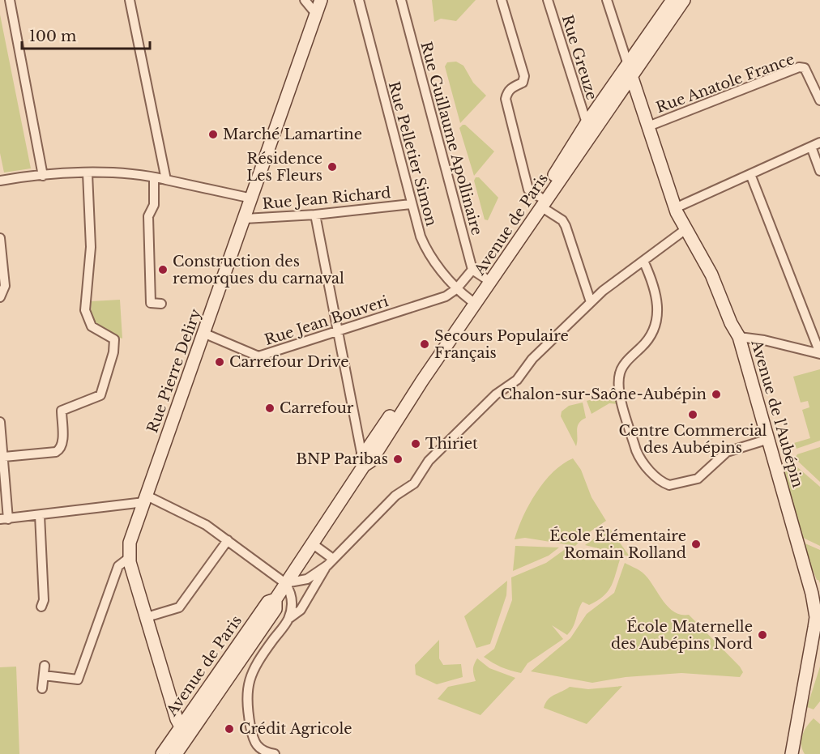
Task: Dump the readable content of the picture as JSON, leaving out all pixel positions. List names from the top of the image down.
{
  "streets": {
    "main road": ["Avenue de Paris", "Rue Pierre Deliry", "Avenue de l'Aubépin"],
    "street": [
      "Rue Greuze",
      "Rue Anatole France",
      "Rue Guillaume Apollinaire",
      "Rue Pelletier Simon",
      "Rue Jean Richard",
      "Rue Jean Bouveri"
    ]
  },
  "crossings": [
    ["Rue Greuze", "Avenue de Paris"],
    ["Rue Anatole France", "Avenue de l'Aubépin"],
    ["Rue Pelletier Simon", "Rue Jean Richard"],
    ["Rue Pelletier Simon", "Avenue de Paris"],
    ["Rue Pelletier Simon", "Rue Jean Bouveri"],
    ["Rue Jean Richard", "Rue Pierre Deliry"],
    ["Avenue de Paris", "Rue Pierre Deliry"],
    ["Avenue de Paris", "Avenue de l'Aubépin"],
    ["Rue Jean Bouveri", "Rue Pierre Deliry"]
  ],
  "places": [
    "Marché Lamartine",
    "Résidence Les Fleurs",
    "Construction des remorques du carnaval",
    "Secours Populaire Français",
    "Carrefour Drive",
    "Chalon-sur-Saône-Aubépin",
    "Carrefour",
    "Centre Commercial des Aubépins",
    "Thiriet",
    "BNP Paribas",
    "École Élémentaire Romain Rolland",
    "École Maternelle des Aubépins Nord",
    "Crédit Agricole"
  ],
  "scale_bar": "100 m"
}
